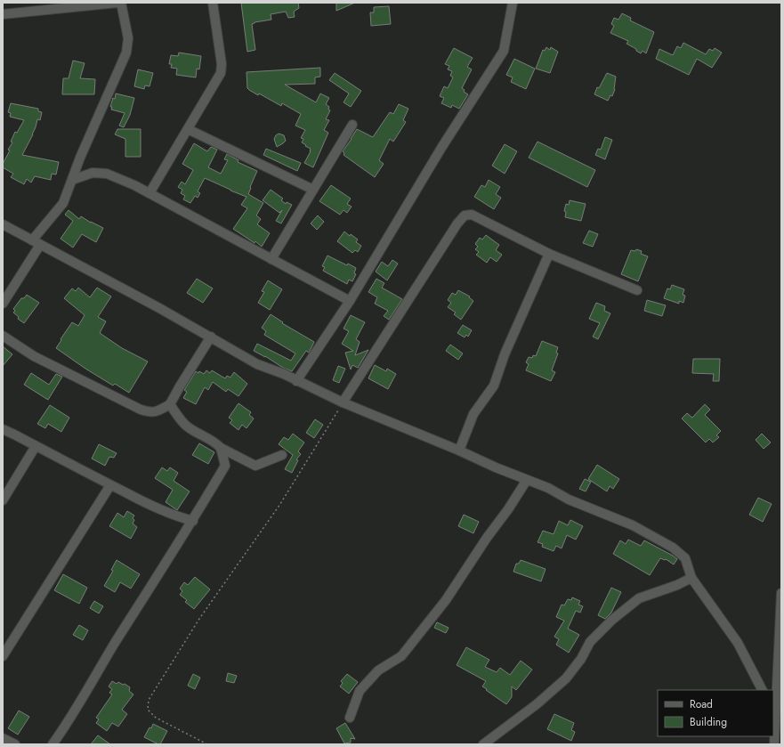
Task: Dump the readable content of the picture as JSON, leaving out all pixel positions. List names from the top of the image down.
{
  "legend": ["Road", "Building"]
}
